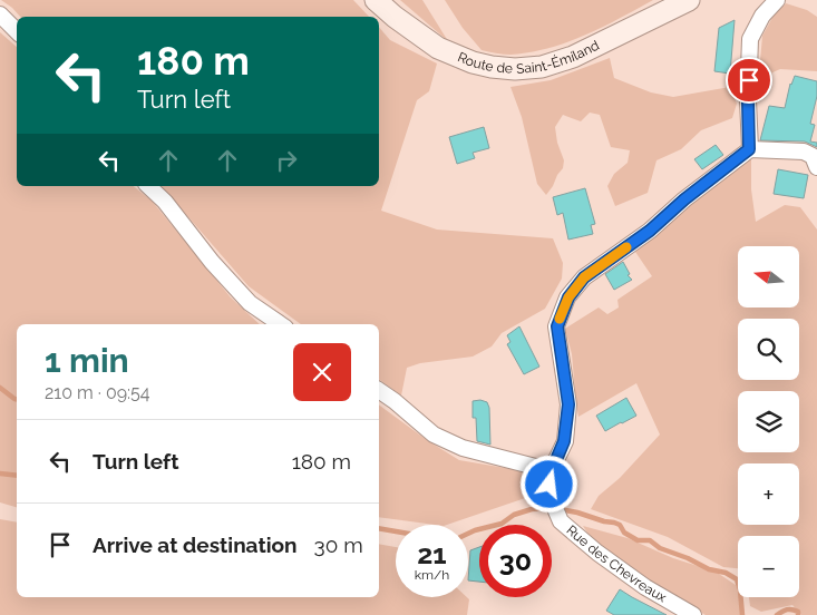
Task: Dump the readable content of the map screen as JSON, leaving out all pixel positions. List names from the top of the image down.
{
  "streets": {
    "main road": ["Route de Saint-Émiland"],
    "street": ["Rue des Chevreaux"]
  },
  "north": "left",
  "page": {
    "turn": ["180 m", "Turn left"],
    "map_buttons": ["+", "−"],
    "heading": ["1 min", "210 m · 09:54"],
    "list": [
      {
        "name": "Turn left",
        "value": "180 m"
      },
      {
        "name": "Arrive at destination",
        "value": "30 m"
      }
    ],
    "speed": "21 km/h",
    "limit": "30"
  }
}
